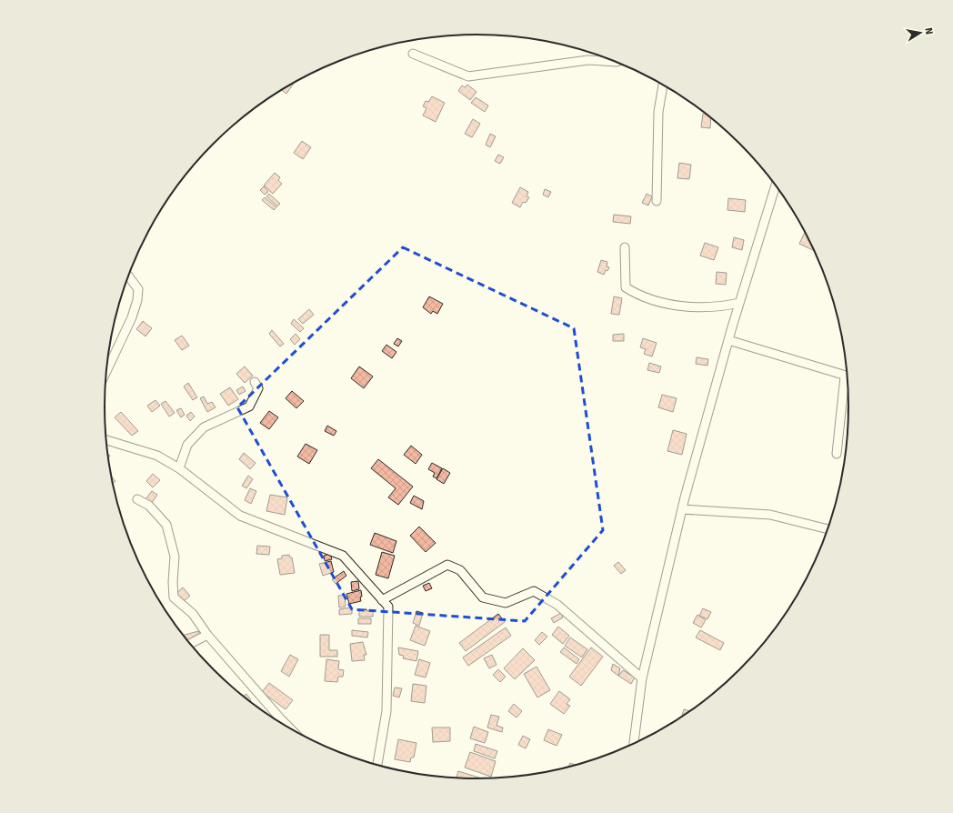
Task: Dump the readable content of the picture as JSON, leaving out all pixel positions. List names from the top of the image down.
{
  "north": "right"
}
